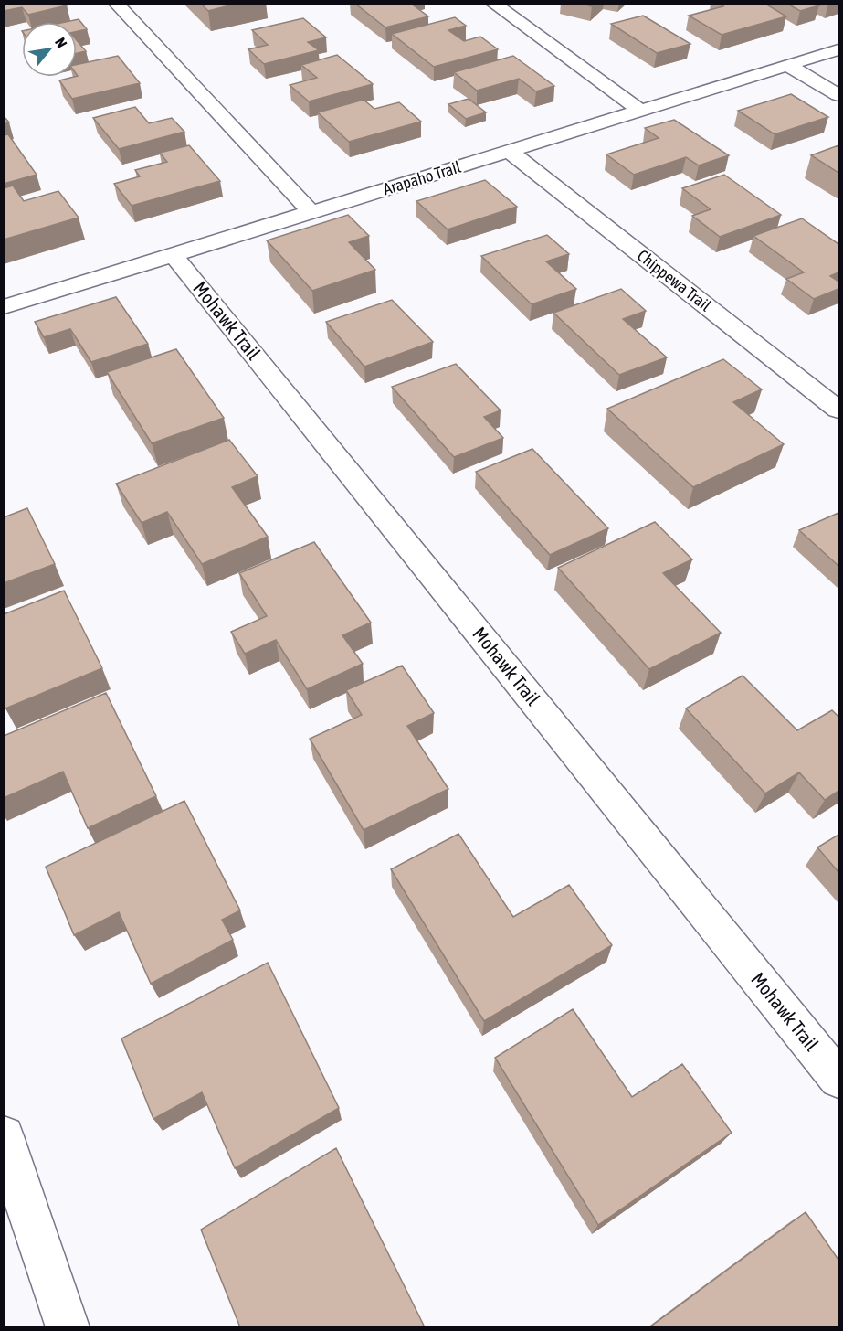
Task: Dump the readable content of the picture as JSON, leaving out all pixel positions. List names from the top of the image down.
{
  "streets": {
    "street": ["Arapaho Trail", "Chippewa Trail", "Mohawk Trail"]
  },
  "crossings": [
    ["Arapaho Trail", "Chippewa Trail"],
    ["Arapaho Trail", "Mohawk Trail"]
  ],
  "north": "top right"
}
